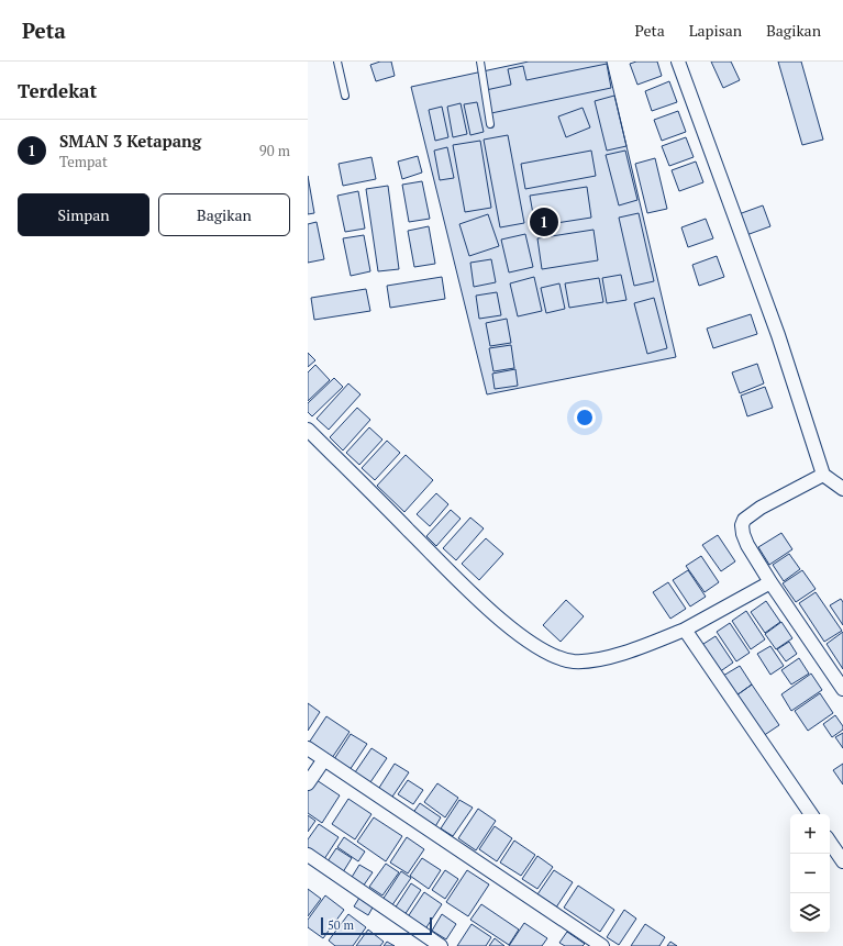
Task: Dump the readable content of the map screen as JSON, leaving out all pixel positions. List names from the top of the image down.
{
  "scale_bar": "50 m",
  "page": {
    "header": "Peta",
    "nav": ["Peta", "Lapisan", "Bagikan"],
    "heading": "Terdekat",
    "list": [
      {
        "mark": "1",
        "name": "SMAN 3 Ketapang",
        "note": "Tempat",
        "value": "90 m"
      }
    ],
    "buttons": ["Simpan", "Bagikan"],
    "pins": "1",
    "map_buttons": ["+", "−"],
    "scale": "50 m"
  }
}
